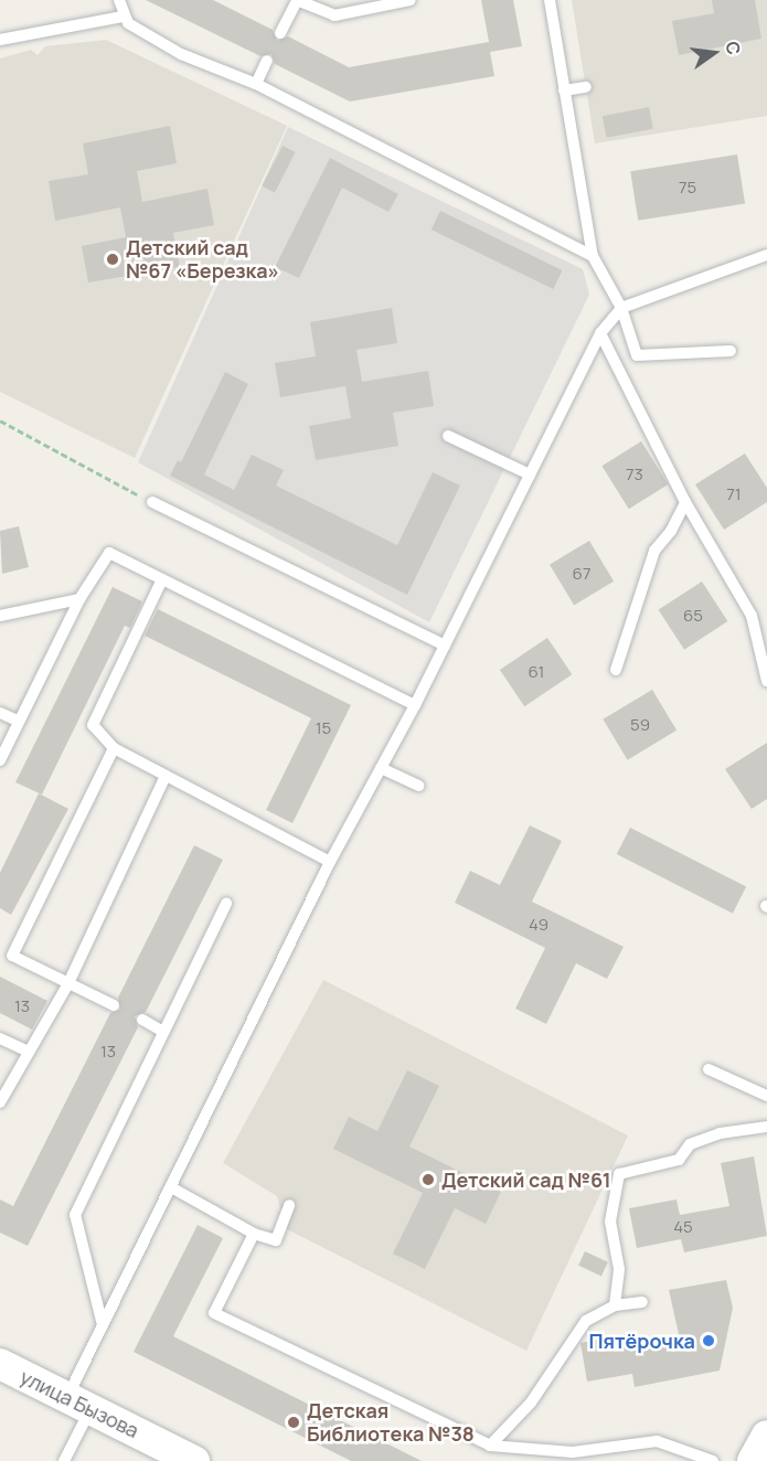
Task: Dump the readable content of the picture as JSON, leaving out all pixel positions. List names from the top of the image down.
{
  "streets": {
    "street": ["улица Бызова"]
  },
  "places": [
    "Детский сад №67 «Березка»",
    "Детский сад №61",
    "Пятёрочка",
    "Детская Библиотека №38"
  ],
  "house_numbers": [
    "75",
    "73",
    "71",
    "67",
    "65",
    "61",
    "59",
    "15",
    "49",
    "13",
    "13",
    "45"
  ],
  "north": "right"
}
